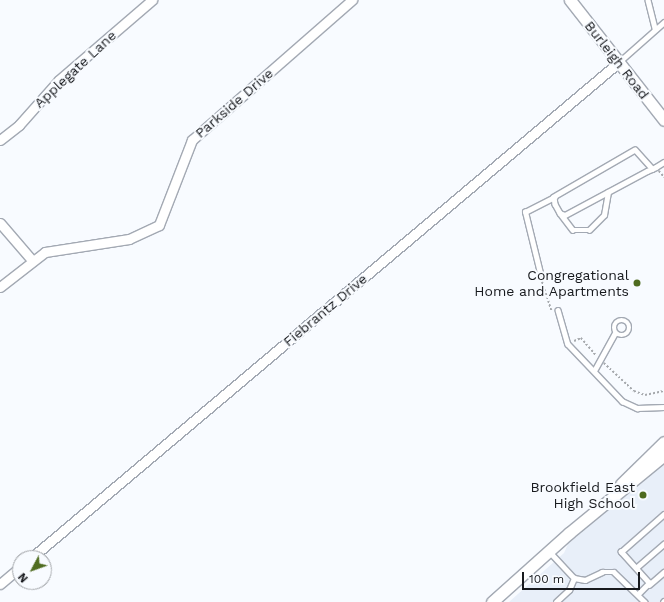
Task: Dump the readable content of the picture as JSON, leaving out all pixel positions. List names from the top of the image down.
{
  "streets": {
    "street": [
      "Burleigh Road",
      "Applegate Lane",
      "Parkside Drive",
      "Fiebrantz Drive"
    ]
  },
  "crossings": [
    ["Burleigh Road", "Fiebrantz Drive"]
  ],
  "places": ["Congregational Home and Apartments", "Brookfield East High School"],
  "scale_bar": "100 m",
  "north": "bottom left"
}
